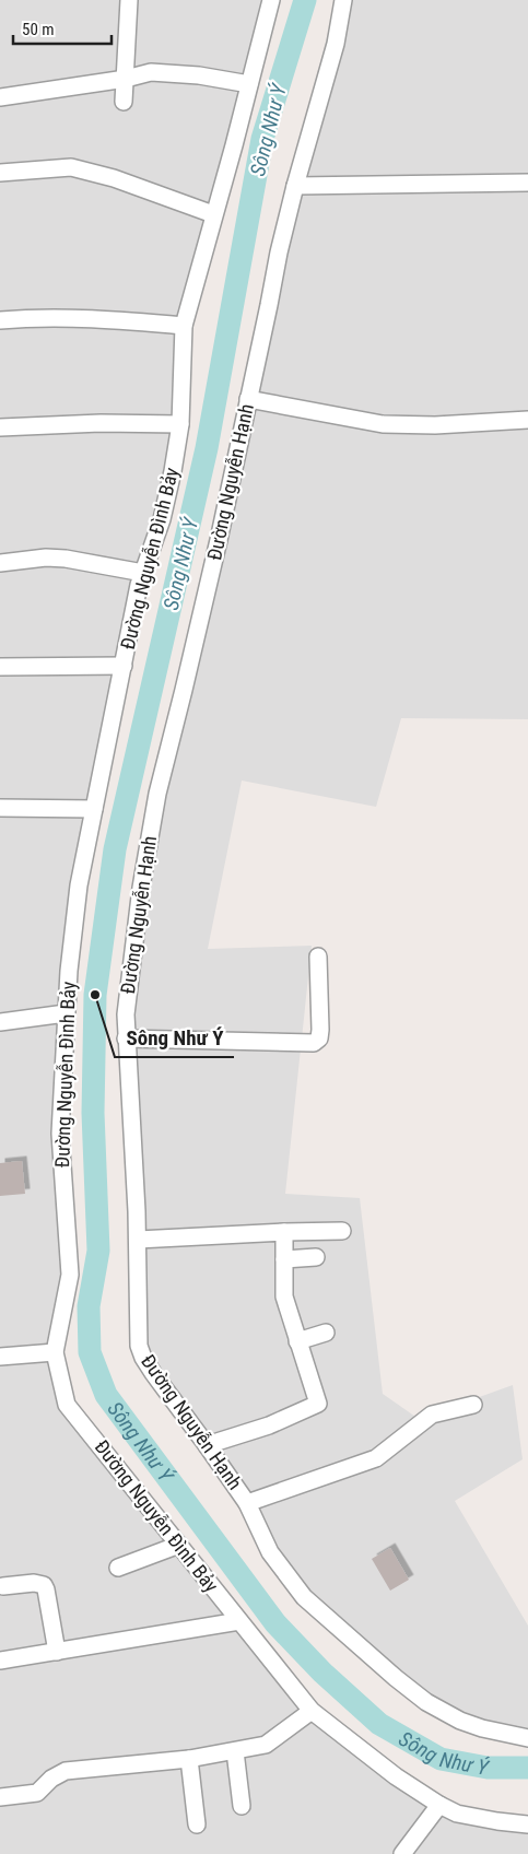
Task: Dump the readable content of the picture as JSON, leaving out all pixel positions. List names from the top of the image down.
{
  "streets": {
    "street": ["Đường Nguyễn Hạnh", "Đường Nguyễn Đình Bảy"]
  },
  "water": ["Sông Như Ý"],
  "places": ["Sông Như Ý"],
  "scale_bar": "50 m"
}
